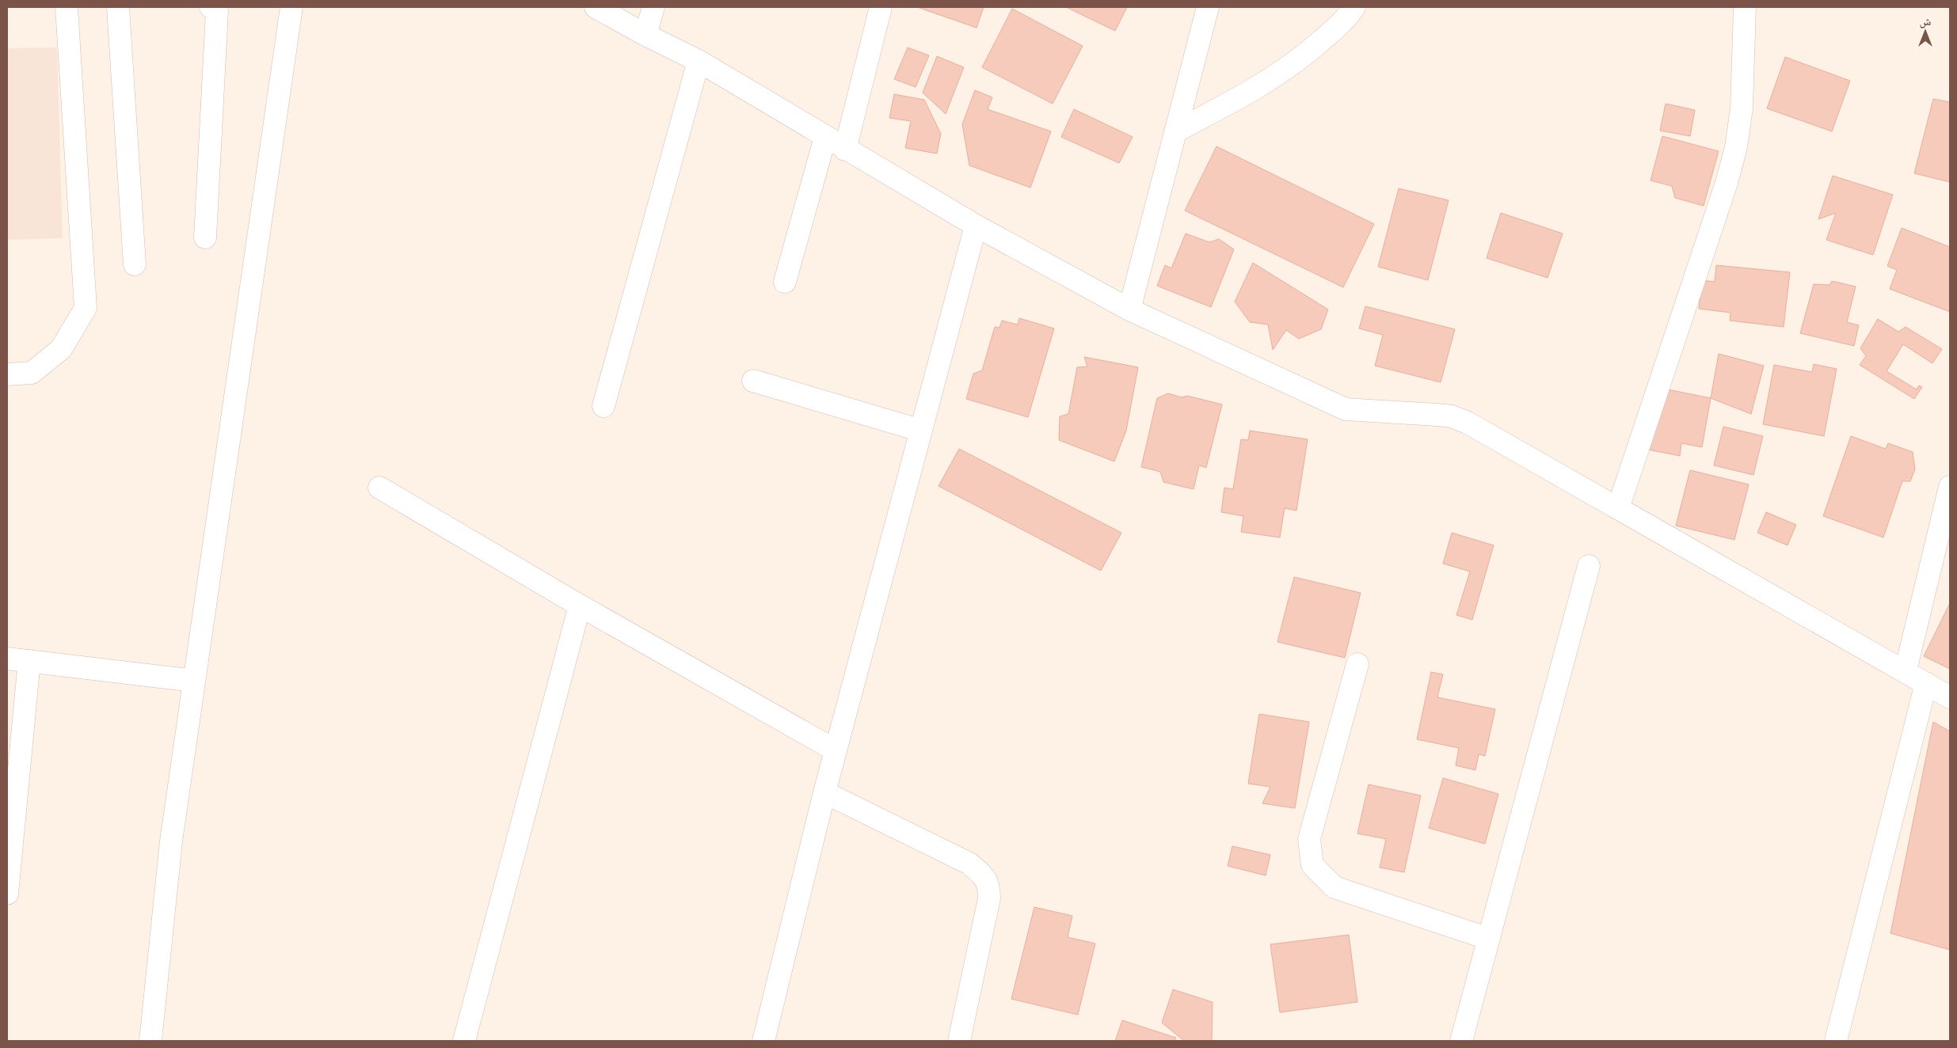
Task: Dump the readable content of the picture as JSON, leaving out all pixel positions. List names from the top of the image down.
{
  "north": "top"
}
